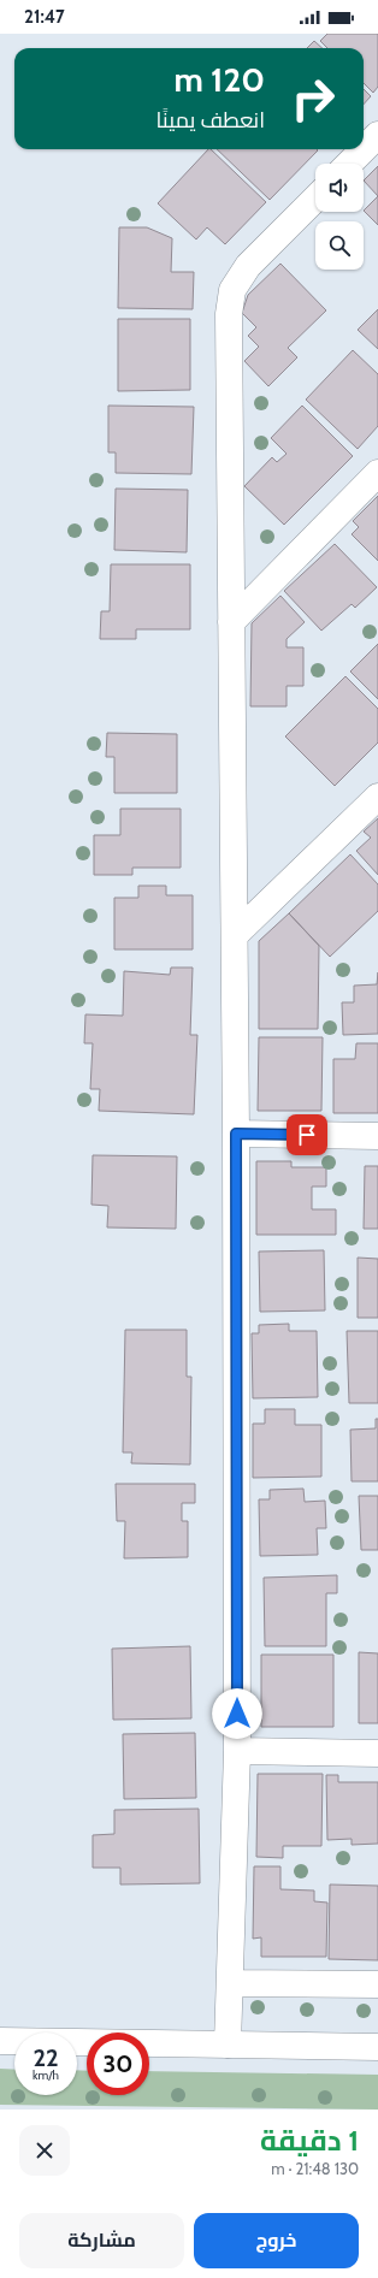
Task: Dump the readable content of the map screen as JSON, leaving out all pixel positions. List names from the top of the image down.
{
  "page": {
    "status": "21:47",
    "turn": ["120 m", "انعطف يمينًا"],
    "speed": "22 km/h",
    "limit": "30",
    "heading": ["1 دقيقة", "130 m · 21:48"],
    "buttons": ["خروج", "مشاركة"]
  }
}
